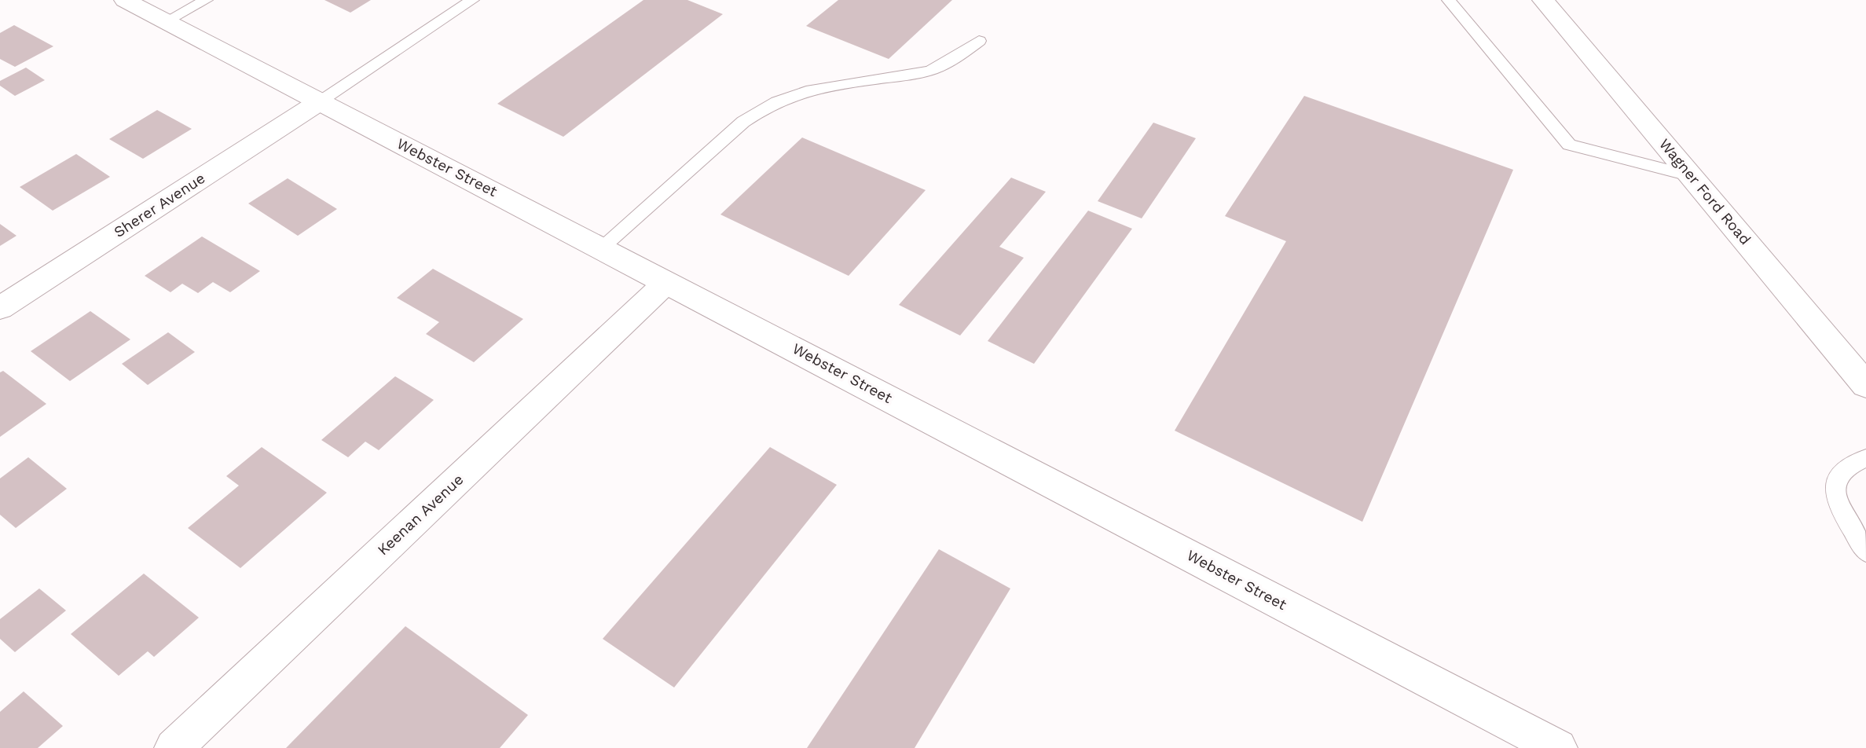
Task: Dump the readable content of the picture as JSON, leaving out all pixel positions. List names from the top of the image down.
{
  "streets": {
    "street": [
      "Webster Street",
      "Wagner Ford Road",
      "Sherer Avenue",
      "Keenan Avenue"
    ]
  },
  "crossings": [
    ["Webster Street", "Sherer Avenue"],
    ["Webster Street", "Keenan Avenue"]
  ]
}
